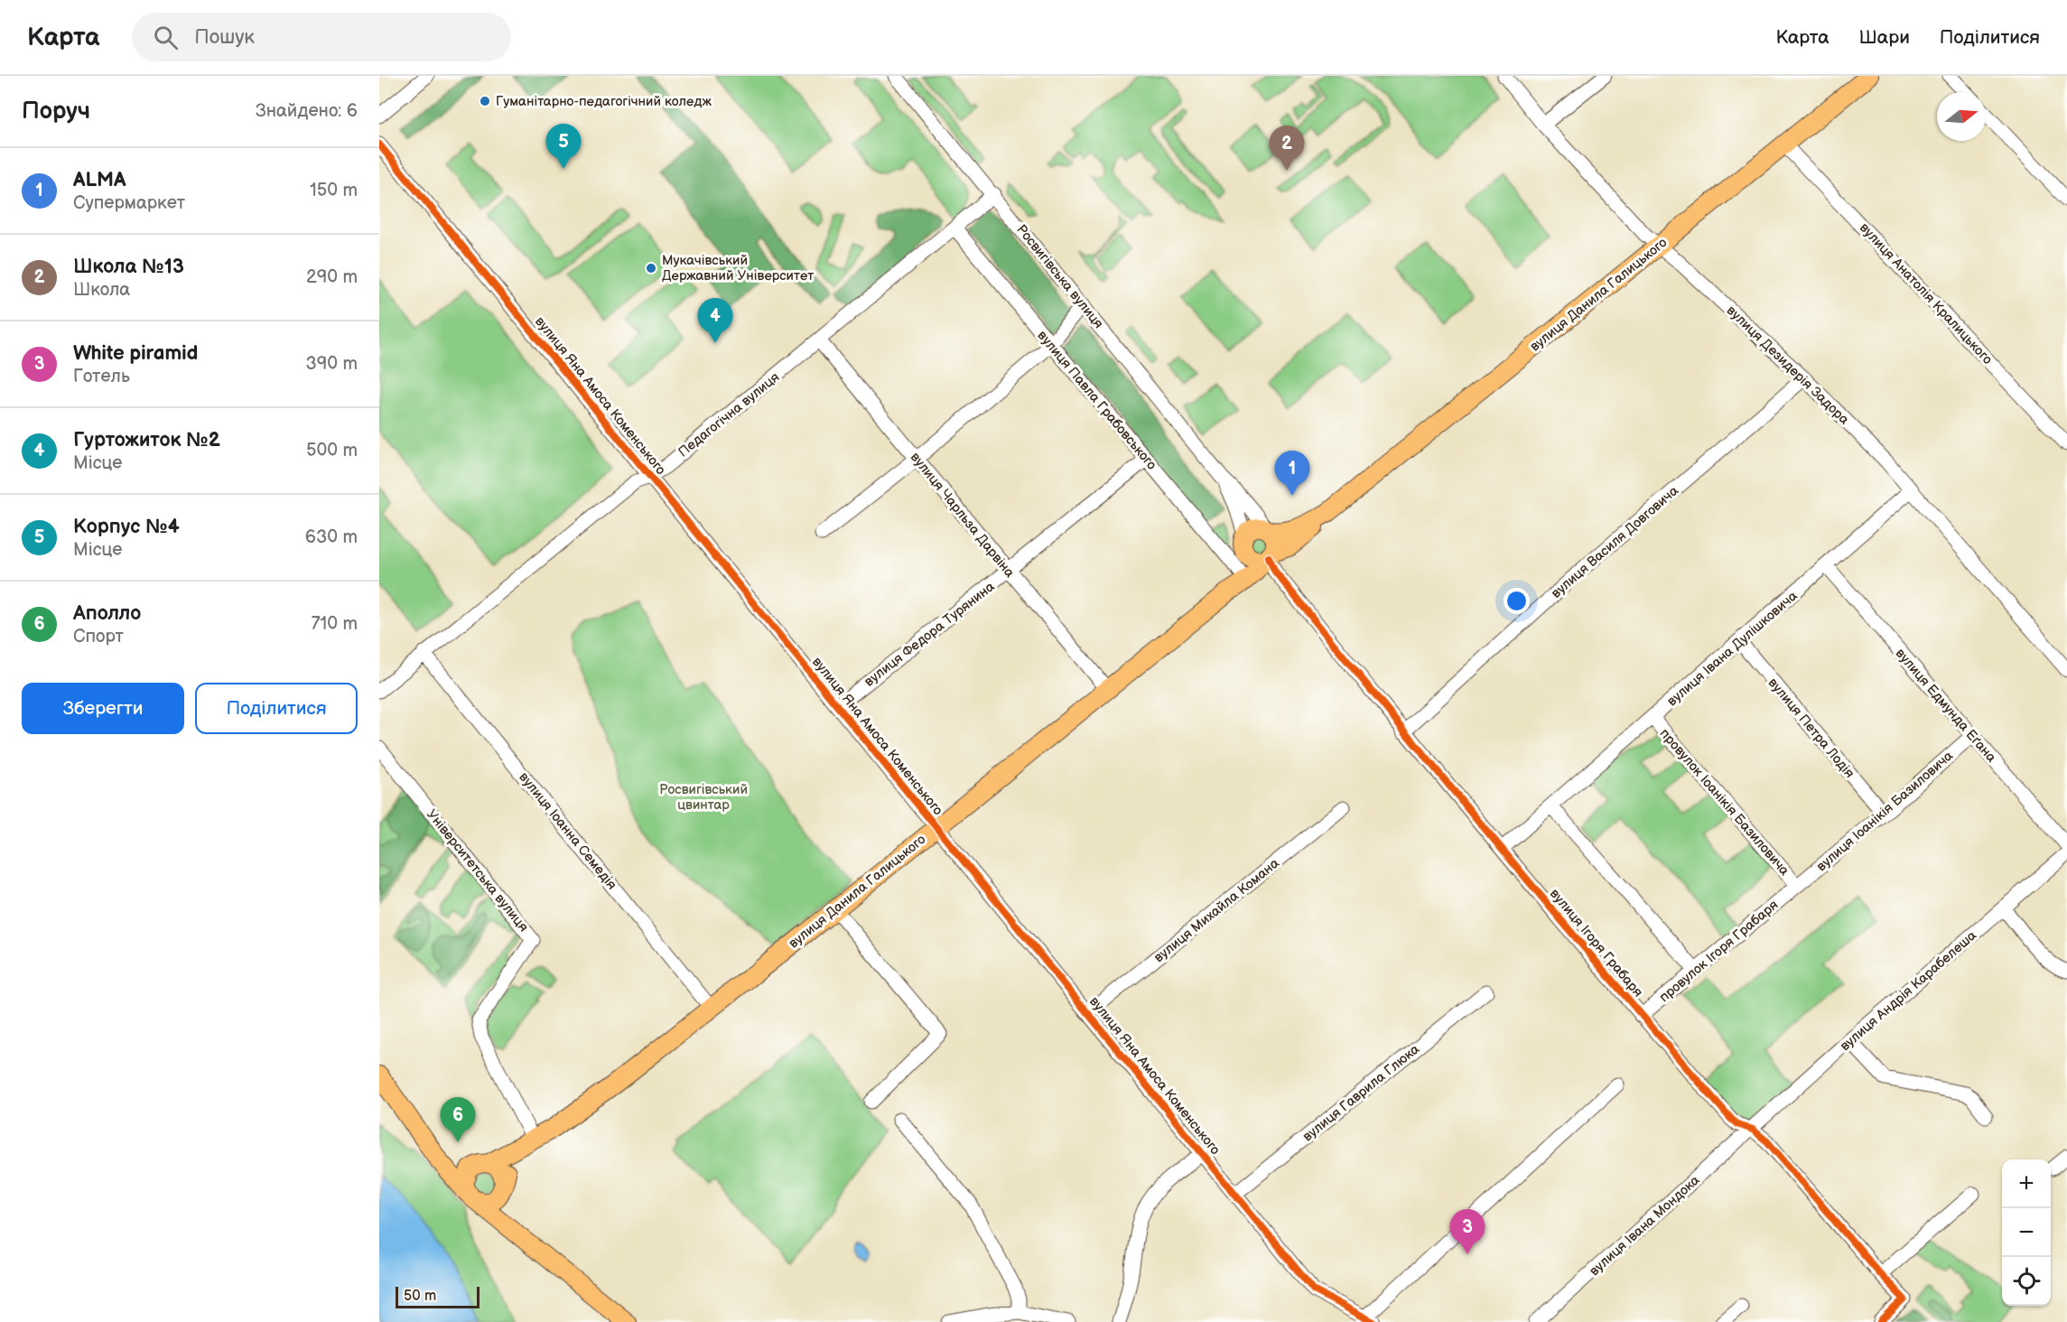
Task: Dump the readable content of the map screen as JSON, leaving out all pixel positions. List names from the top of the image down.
{
  "streets": {
    "main road": ["вулиця Данила Галицького"],
    "street": [
      "Росвигівська вулиця",
      "вулиця Анатолія Кралицького",
      "вулиця Дезидерія Задора",
      "вулиця Яна Амоса Коменського",
      "вулиця Павла Грабовського",
      "Педагогічна вулиця",
      "вулиця Чарльза Дарвіна",
      "вулиця Василя Довговича",
      "вулиця Федора Турянина",
      "вулиця Івана Дулішковича",
      "вулиця Едмунда Еґана",
      "вулиця Петра Лодія",
      "провулок Іоанікія Базиловича",
      "вулиця Іоанікія Базиловича",
      "вулиця Іоанна Семедія",
      "Університетська вулиця",
      "вулиця Михайла Комана",
      "вулиця Ігоря Грабаря",
      "провулок Ігоря Грабаря",
      "вулиця Андрія Карабелеша",
      "вулиця Гаврила Глюка",
      "вулиця Івана Мондока"
    ]
  },
  "crossings": [
    ["Росвигівська вулиця", "вулиця Данила Галицького"],
    ["Росвигівська вулиця", "Педагогічна вулиця"],
    ["Росвигівська вулиця", "вулиця Ігоря Грабаря"],
    ["вулиця Анатолія Кралицького", "вулиця Данила Галицького"],
    ["вулиця Данила Галицького", "вулиця Дезидерія Задора"],
    ["вулиця Данила Галицького", "вулиця Яна Амоса Коменського"],
    ["вулиця Данила Галицького", "вулиця Павла Грабовського"],
    ["вулиця Данила Галицького", "вулиця Чарльза Дарвіна"],
    ["вулиця Данила Галицького", "вулиця Іоанна Семедія"],
    ["вулиця Данила Галицького", "Університетська вулиця"],
    ["вулиця Данила Галицького", "вулиця Ігоря Грабаря"],
    ["вулиця Дезидерія Задора", "вулиця Василя Довговича"],
    ["вулиця Дезидерія Задора", "вулиця Івана Дулішковича"],
    ["вулиця Яна Амоса Коменського", "Педагогічна вулиця"],
    ["вулиця Яна Амоса Коменського", "вулиця Федора Турянина"],
    ["вулиця Яна Амоса Коменського", "вулиця Михайла Комана"],
    ["вулиця Яна Амоса Коменського", "вулиця Гаврила Глюка"],
    ["вулиця Павла Грабовського", "Педагогічна вулиця"],
    ["вулиця Павла Грабовського", "вулиця Федора Турянина"],
    ["Педагогічна вулиця", "вулиця Чарльза Дарвіна"],
    ["Педагогічна вулиця", "вулиця Іоанна Семедія"],
    ["вулиця Чарльза Дарвіна", "вулиця Федора Турянина"],
    ["вулиця Василя Довговича", "вулиця Ігоря Грабаря"],
    ["вулиця Івана Дулішковича", "вулиця Едмунда Еґана"],
    ["вулиця Івана Дулішковича", "вулиця Петра Лодія"],
    ["вулиця Івана Дулішковича", "провулок Іоанікія Базиловича"],
    ["вулиця Едмунда Еґана", "вулиця Іоанікія Базиловича"],
    ["вулиця Петра Лодія", "вулиця Іоанікія Базиловича"],
    ["провулок Іоанікія Базиловича", "вулиця Іоанікія Базиловича"],
    ["провулок Іоанікія Базиловича", "провулок Ігоря Грабаря"],
    ["вулиця Іоанікія Базиловича", "провулок Ігоря Грабаря"],
    ["вулиця Ігоря Грабаря", "провулок Ігоря Грабаря"],
    ["вулиця Ігоря Грабаря", "вулиця Андрія Карабелеша"],
    ["вулиця Ігоря Грабаря", "вулиця Івана Мондока"],
    ["вулиця Андрія Карабелеша", "вулиця Івана Мондока"]
  ],
  "parks": ["Росвигівський цвинтар"],
  "places": ["Гуманітарно-педагогічний коледж", "Мукачівський Державний Університет"],
  "scale_bar": "50 m",
  "north": "right",
  "page": {
    "header": "Карта",
    "search": "Пошук",
    "nav": ["Карта", "Шари", "Поділитися"],
    "heading": ["Поруч", "Знайдено: 6"],
    "pins": [
      "5",
      "2",
      "4",
      "1",
      "6",
      "3"
    ],
    "list": [
      {
        "mark": "1",
        "name": "ALMA",
        "note": "Супермаркет",
        "value": "150 m"
      },
      {
        "mark": "2",
        "name": "Школа №13",
        "note": "Школа",
        "value": "290 m"
      },
      {
        "mark": "3",
        "name": "White piramid",
        "note": "Готель",
        "value": "390 m"
      },
      {
        "mark": "4",
        "name": "Гуртожиток №2",
        "note": "Місце",
        "value": "500 m"
      },
      {
        "mark": "5",
        "name": "Корпус №4",
        "note": "Місце",
        "value": "630 m"
      },
      {
        "mark": "6",
        "name": "Аполло",
        "note": "Спорт",
        "value": "710 m"
      }
    ],
    "buttons": ["Зберегти", "Поділитися"],
    "map_buttons": ["+", "−"],
    "scale": "50 m"
  }
}
